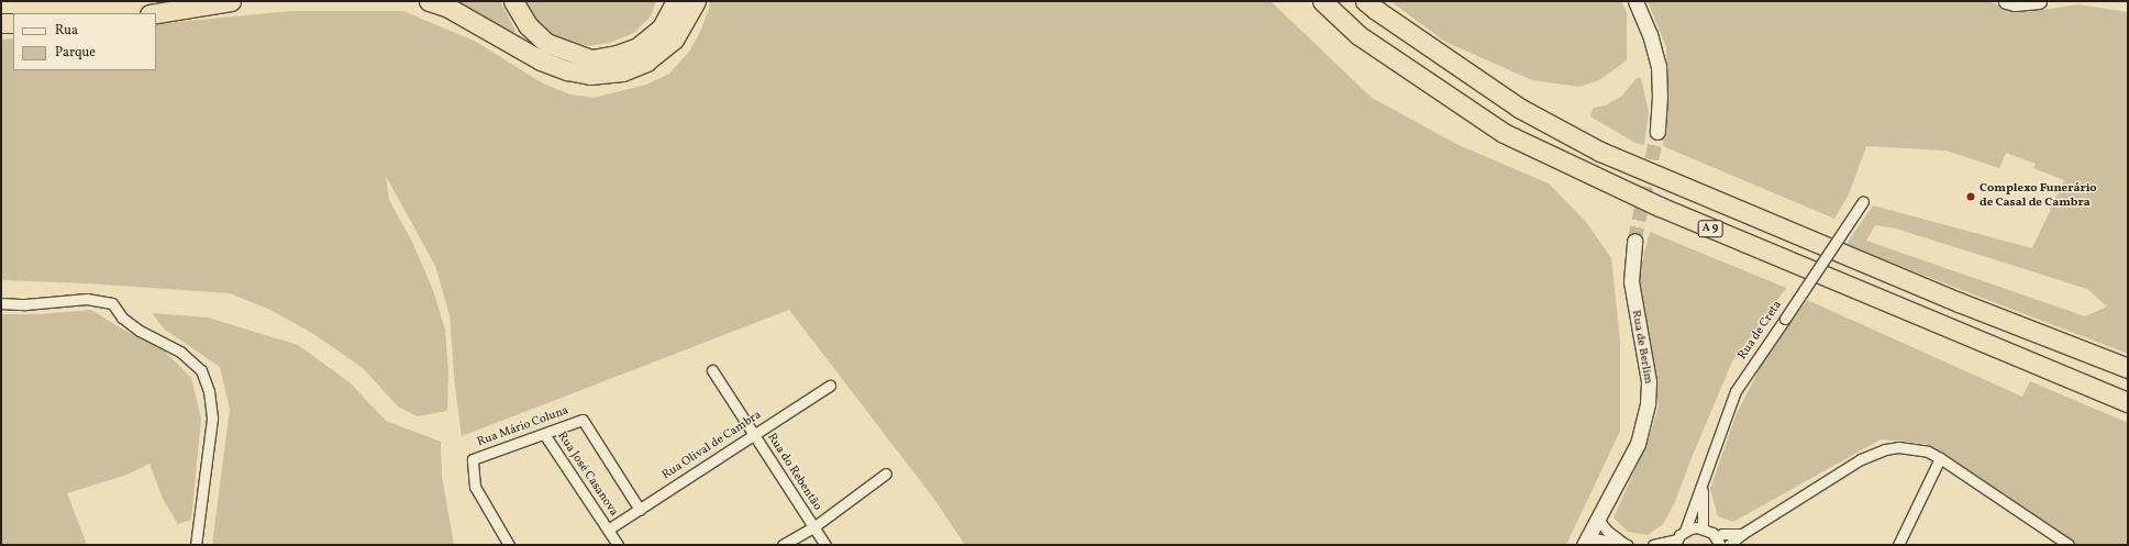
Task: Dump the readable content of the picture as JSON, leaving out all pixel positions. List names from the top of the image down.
{
  "streets": {
    "highway": ["A 9"],
    "street": [
      "Rua de Creta",
      "Rua de Berlim",
      "Rua Mário Coluna",
      "Rua Olival de Cambra",
      "Rua do Rebentão",
      "Rua José Casanova"
    ]
  },
  "crossings": [
    ["Rua Mário Coluna", "Rua Olival de Cambra"],
    ["Rua Mário Coluna", "Rua José Casanova"],
    ["Rua Olival de Cambra", "Rua do Rebentão"],
    ["Rua Olival de Cambra", "Rua José Casanova"]
  ],
  "places": ["Complexo Funerário de Casal de Cambra"],
  "legend": ["Rua", "Parque"]
}
